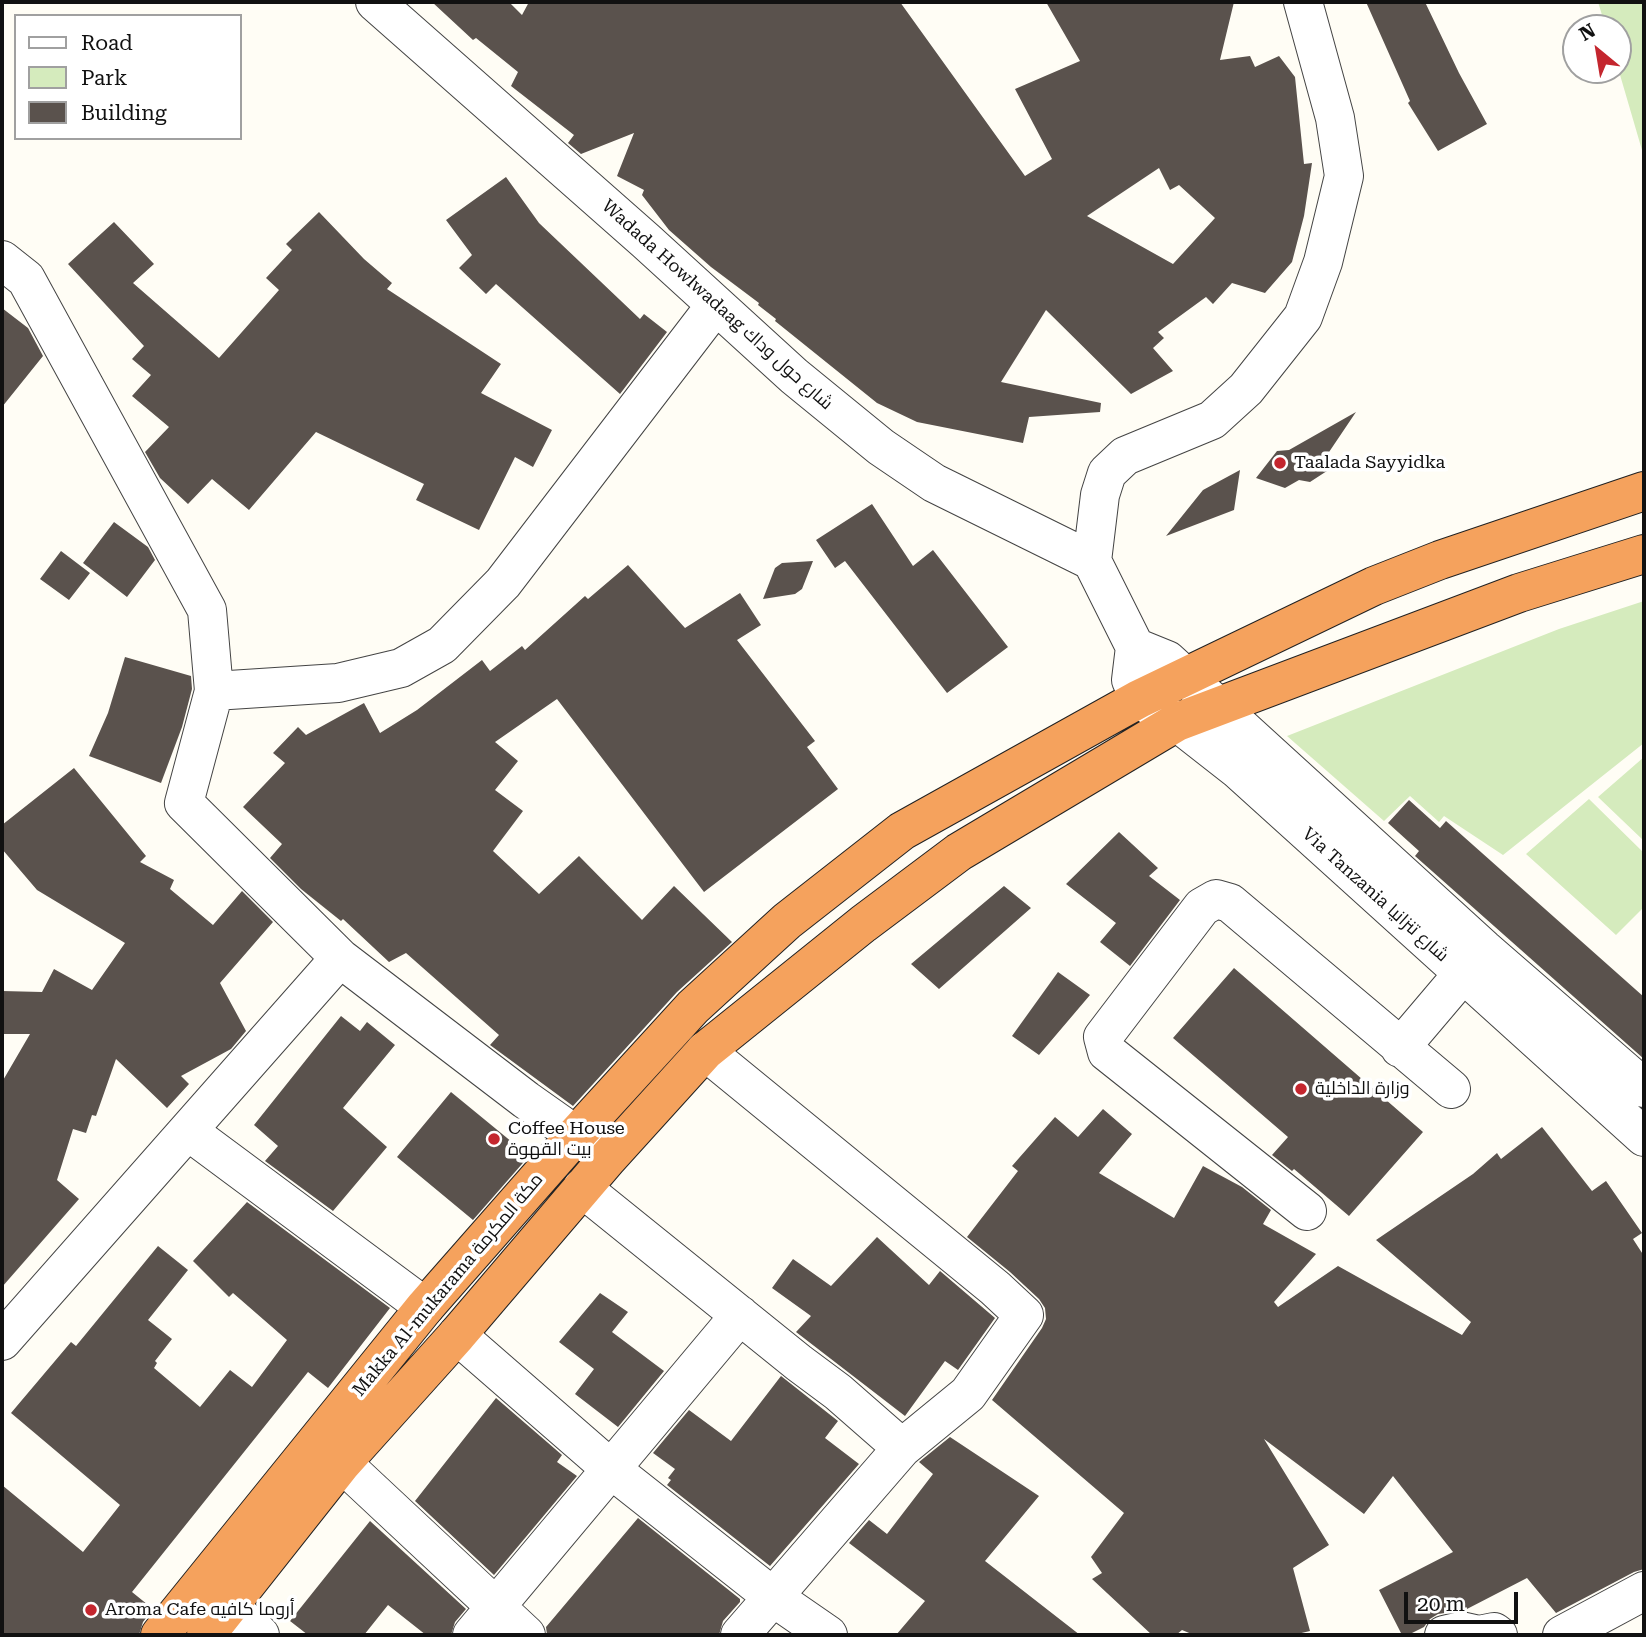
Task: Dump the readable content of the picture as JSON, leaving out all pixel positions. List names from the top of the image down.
{
  "streets": {
    "highway": ["Makka Al-mukarama مكة المكرمة"],
    "street": ["Wadada Howlwadaag شارع حول وداك", "Via Tanzania شارع تنزانيا"]
  },
  "crossings": [
    ["Via Tanzania شارع تنزانيا", "Makka Al-mukarama مكة المكرمة"]
  ],
  "places": [
    "Taalada Sayyidka",
    "وزارة الداخلية",
    "Coffee House بيت القهوة",
    "Aroma Cafe أروما كافيه"
  ],
  "legend": ["Road", "Park", "Building"],
  "scale_bar": "20 m",
  "north": "top left"
}
